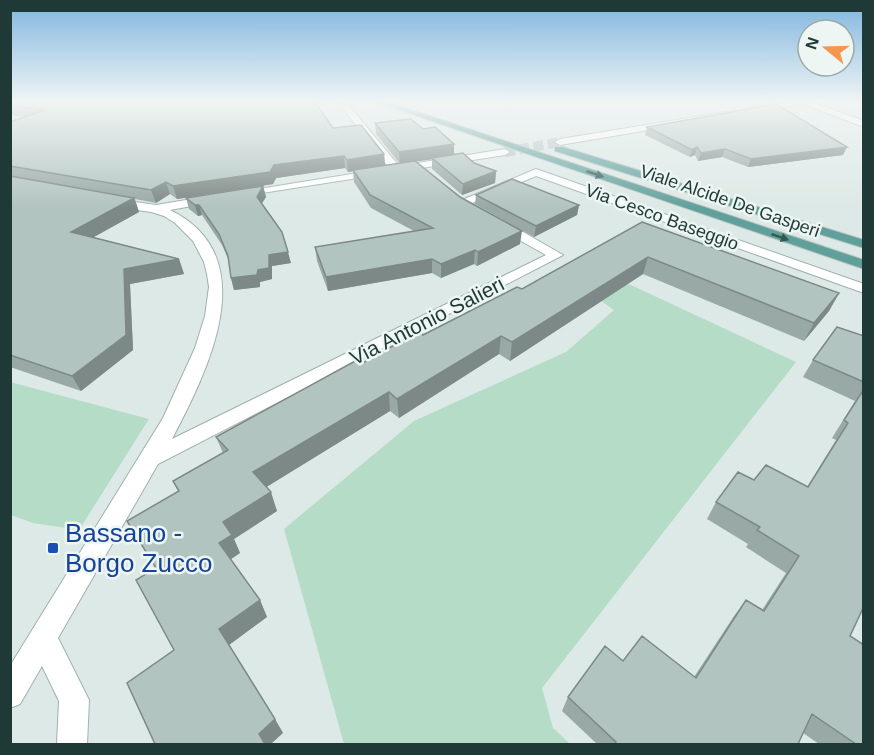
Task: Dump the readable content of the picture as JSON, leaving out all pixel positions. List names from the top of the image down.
{
  "streets": {
    "main road": ["Viale Alcide De Gasperi"],
    "street": ["Via Cesco Baseggio", "Via Antonio Salieri"]
  },
  "crossings": [
    ["Via Cesco Baseggio", "Via Antonio Salieri"]
  ],
  "places": {
    "transit": ["Bassano - Borgo Zucco"]
  },
  "north": "left"
}
